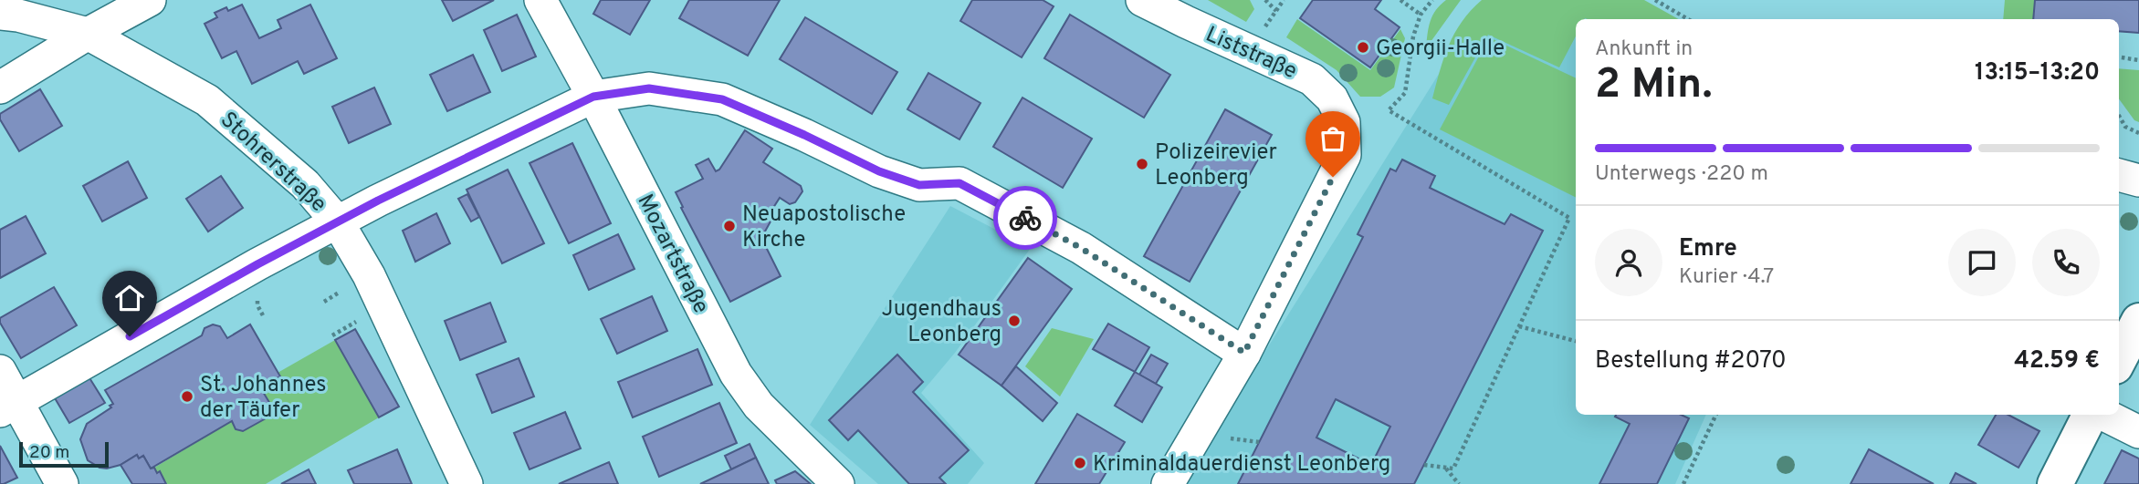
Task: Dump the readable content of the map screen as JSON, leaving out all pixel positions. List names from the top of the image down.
{
  "streets": {
    "street": ["Liststraße", "Stohrerstraße", "Mozartstraße"]
  },
  "places": [
    "Georgii-Halle",
    "Polizeirevier Leonberg",
    "Neuapostolische Kirche",
    "Jugendhaus Leonberg",
    "St. Johannes der Täufer",
    "Kriminaldauerdienst Leonberg"
  ],
  "scale_bar": "20 m",
  "page": {
    "heading": ["2 Min.", "Ankunft in", "13:15–13:20"],
    "panel": [
      "Emre",
      "Kurier · 4.7",
      "Bestellung #2070",
      "42.59 €"
    ],
    "bar": "Unterwegs · 220 m",
    "scale": "20 m"
  }
}
